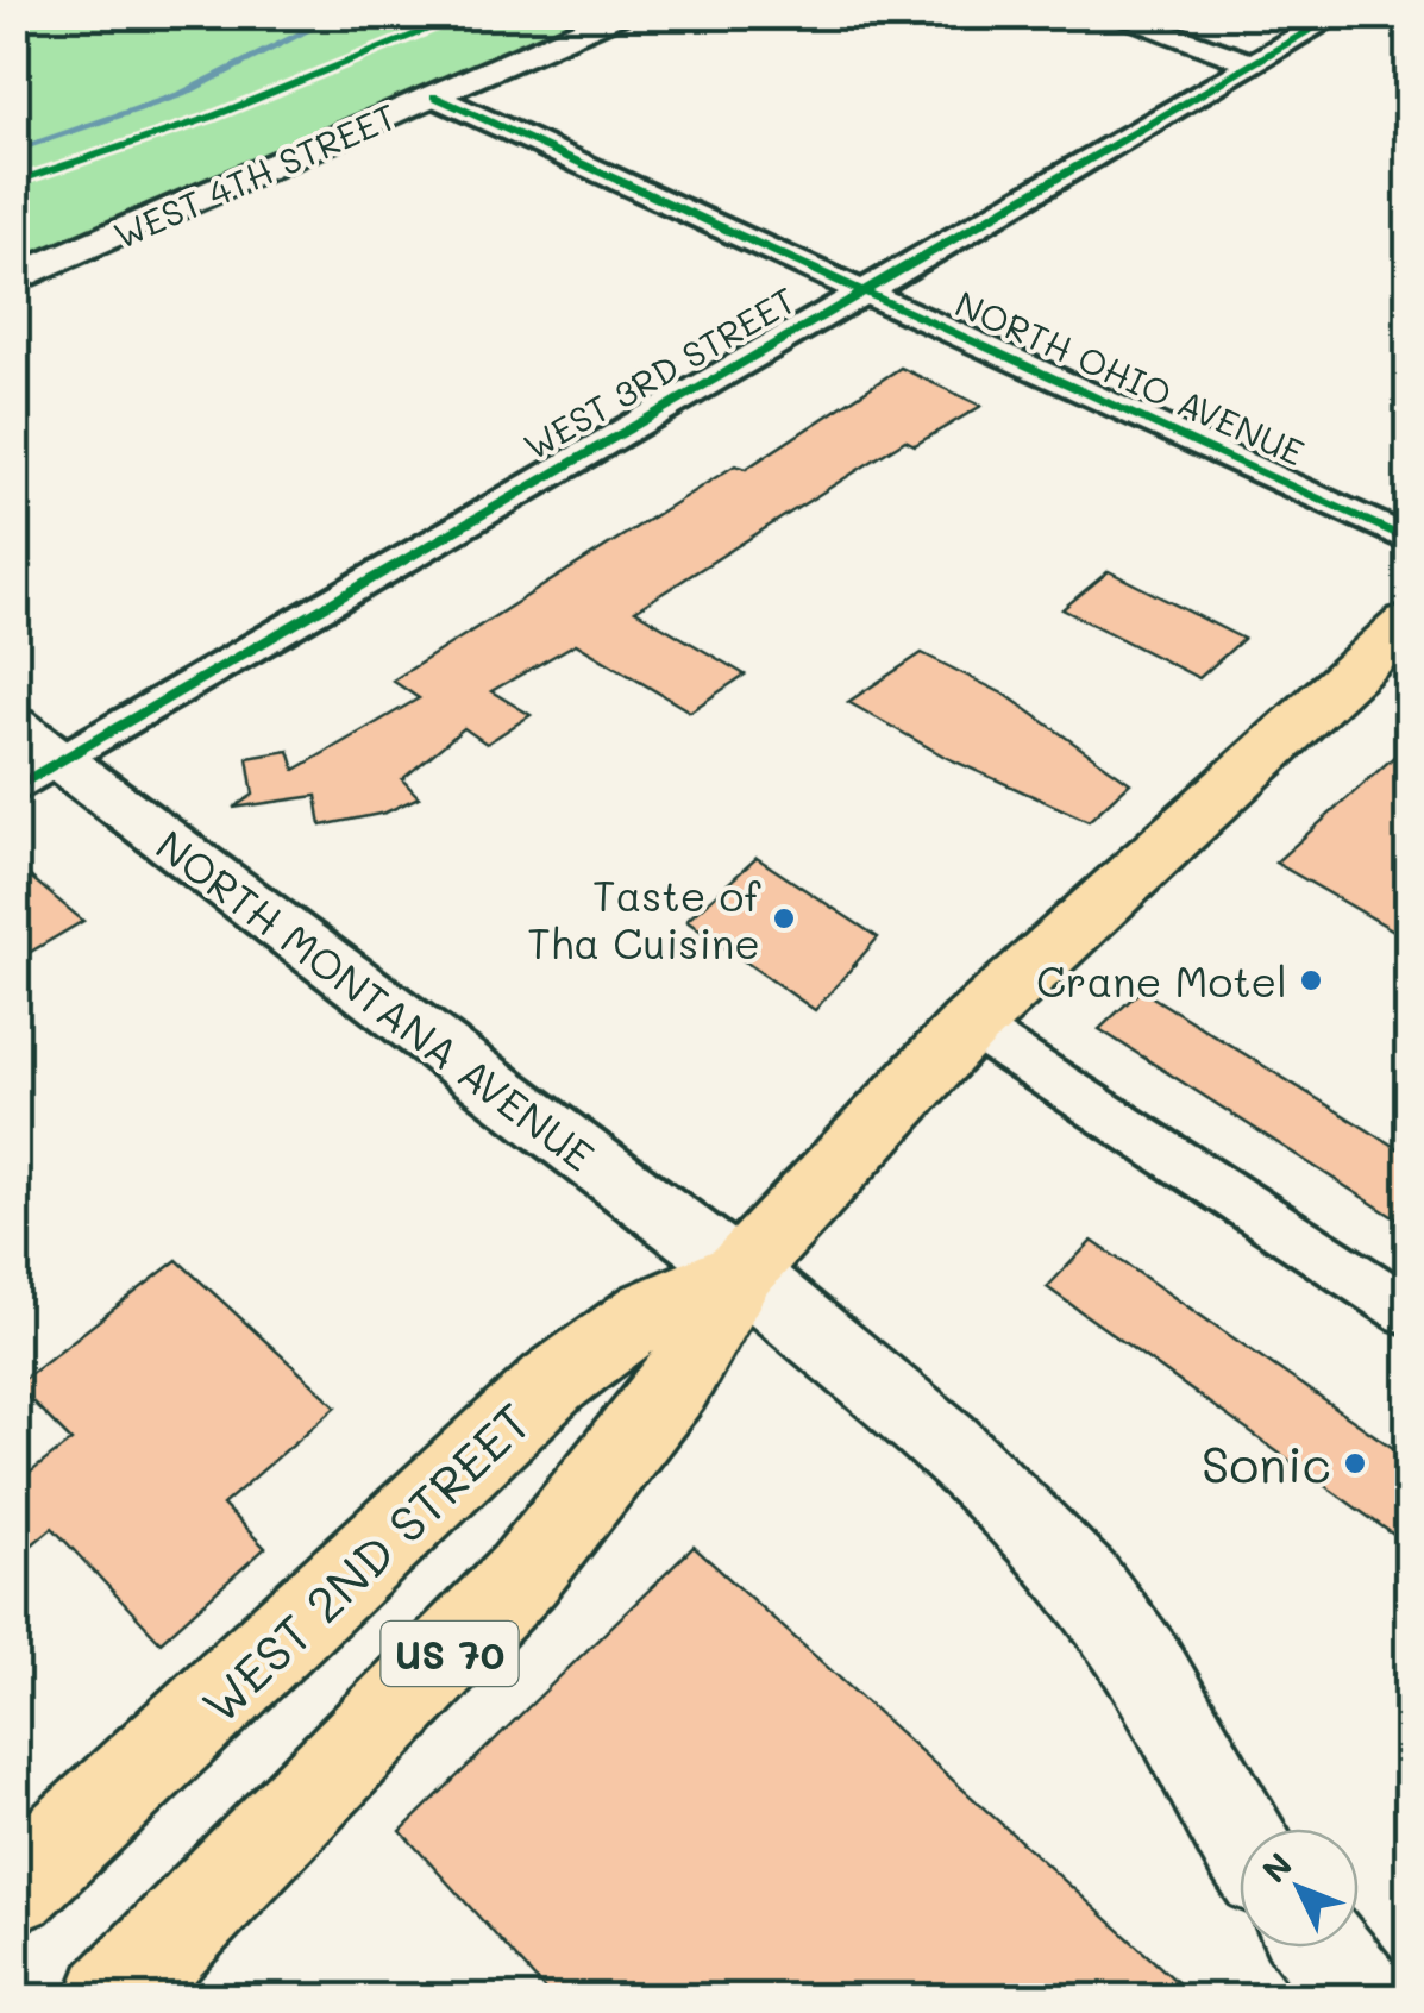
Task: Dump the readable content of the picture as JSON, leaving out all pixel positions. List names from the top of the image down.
{
  "streets": {
    "main road": ["WEST 2ND STREET", "US 70"],
    "street": [
      "WEST 4TH STREET",
      "WEST 3RD STREET",
      "NORTH OHIO AVENUE",
      "NORTH MONTANA AVENUE"
    ]
  },
  "crossings": [
    ["WEST 4TH STREET", "NORTH OHIO AVENUE"],
    ["WEST 3RD STREET", "NORTH OHIO AVENUE"],
    ["WEST 3RD STREET", "NORTH MONTANA AVENUE"],
    ["NORTH MONTANA AVENUE", "WEST 2ND STREET"]
  ],
  "places": ["Taste of Tha Cuisine", "Crane Motel", "Sonic"],
  "north": "top left"
}
